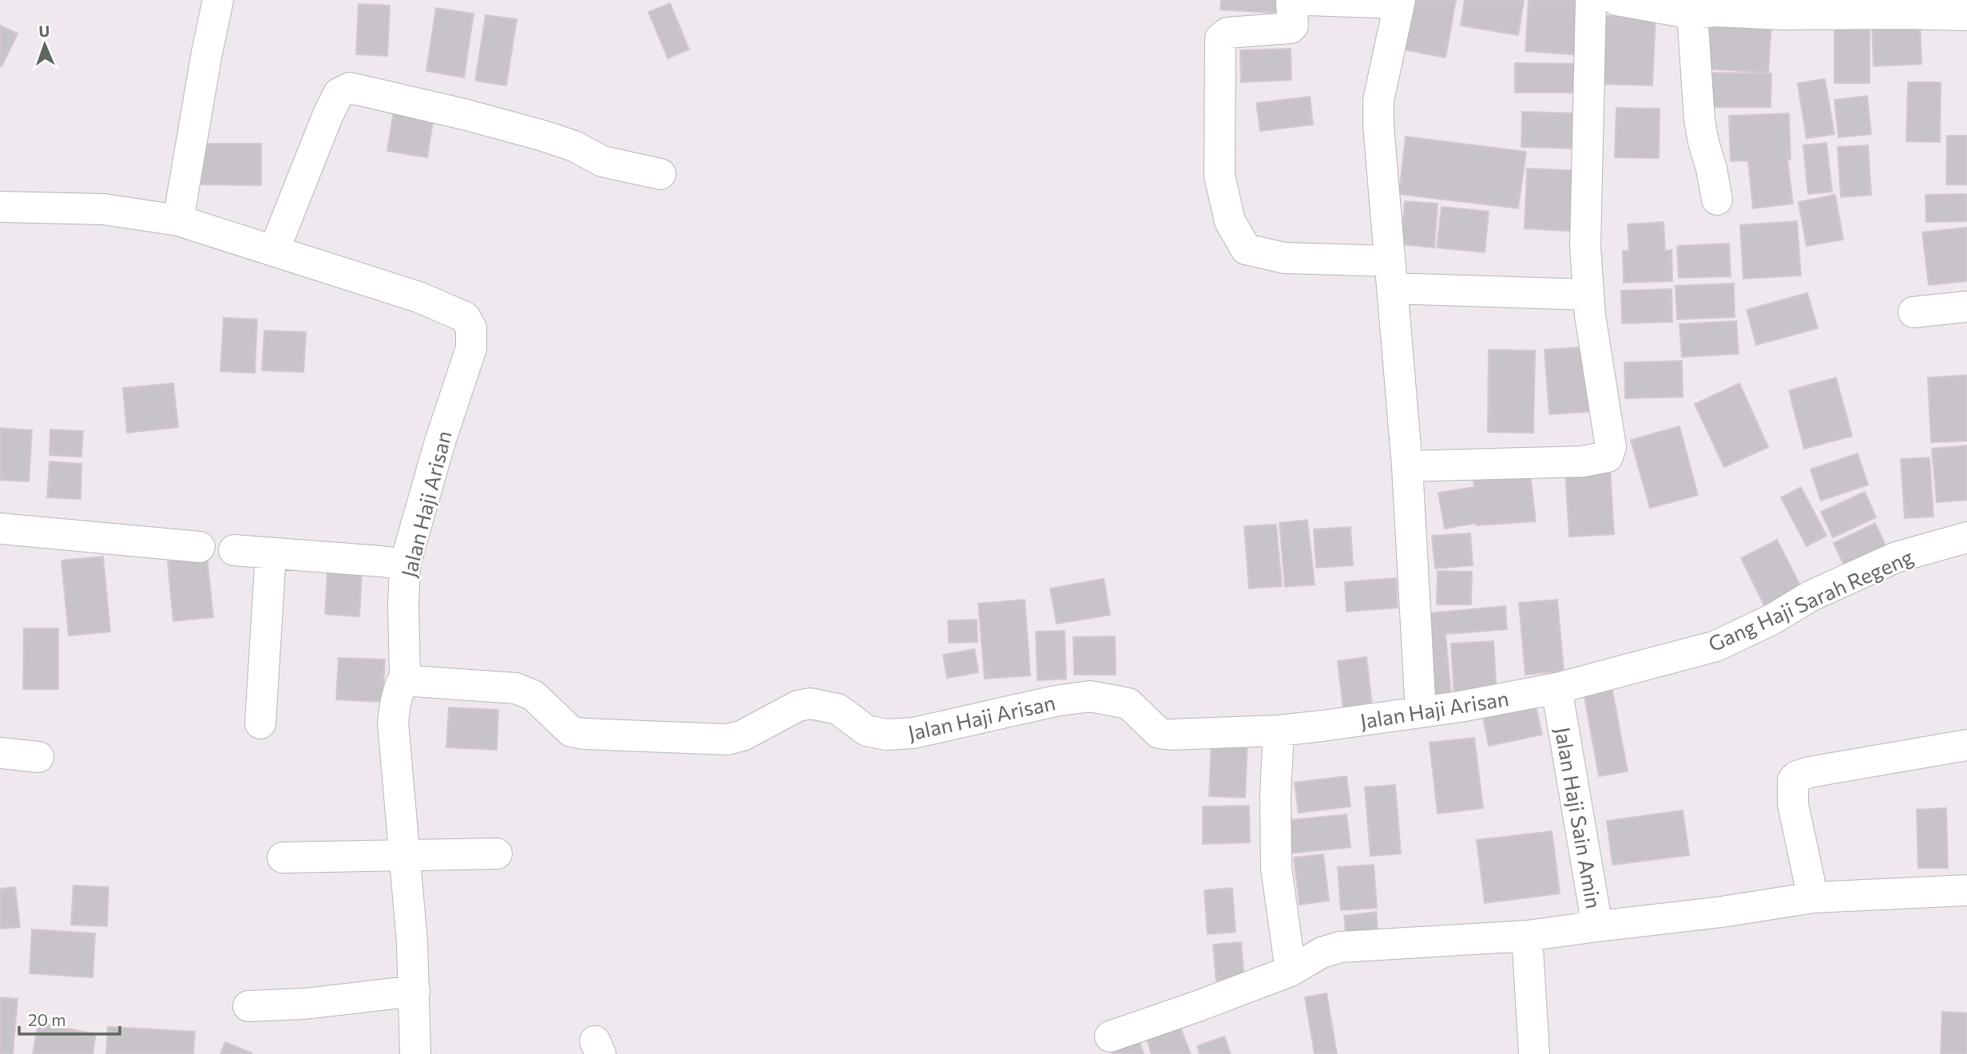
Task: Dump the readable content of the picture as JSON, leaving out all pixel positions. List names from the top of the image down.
{
  "streets": {
    "street": ["Jalan Haji Arisan", "Gang Haji Sarah Regeng", "Jalan Haji Sain Amin"]
  },
  "crossings": [
    ["Jalan Haji Arisan", "Gang Haji Sarah Regeng"],
    ["Jalan Haji Arisan", "Jalan Haji Sain Amin"],
    ["Gang Haji Sarah Regeng", "Jalan Haji Sain Amin"]
  ],
  "scale_bar": "20 m",
  "north": "top"
}
